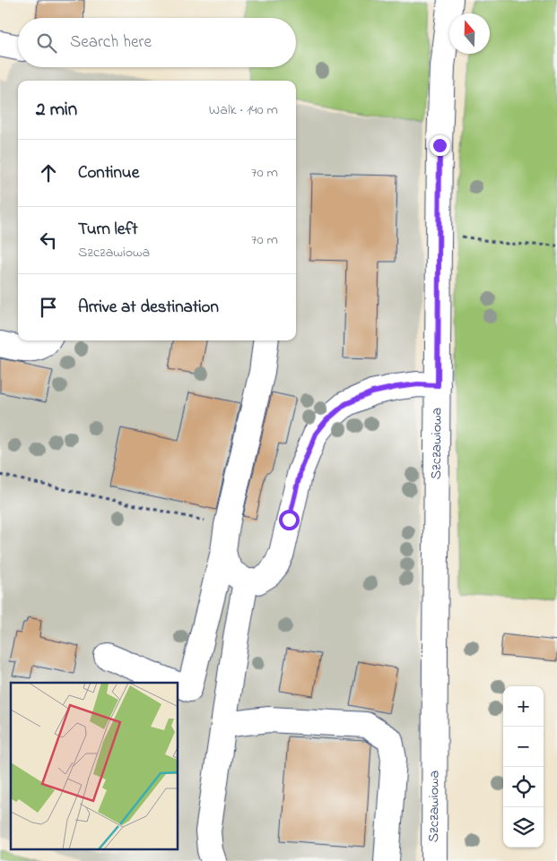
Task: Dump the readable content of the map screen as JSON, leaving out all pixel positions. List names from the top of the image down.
{
  "streets": {
    "street": ["Szczawiowa"]
  },
  "north": "top",
  "page": {
    "search": "Search here",
    "heading": ["2 min", "Walk · 140 m"],
    "list": [
      ["Continue", "70 m"],
      ["Turn left", "Szczawiowa", "70 m"],
      "Arrive at destination"
    ],
    "map_buttons": ["+", "−"]
  }
}
